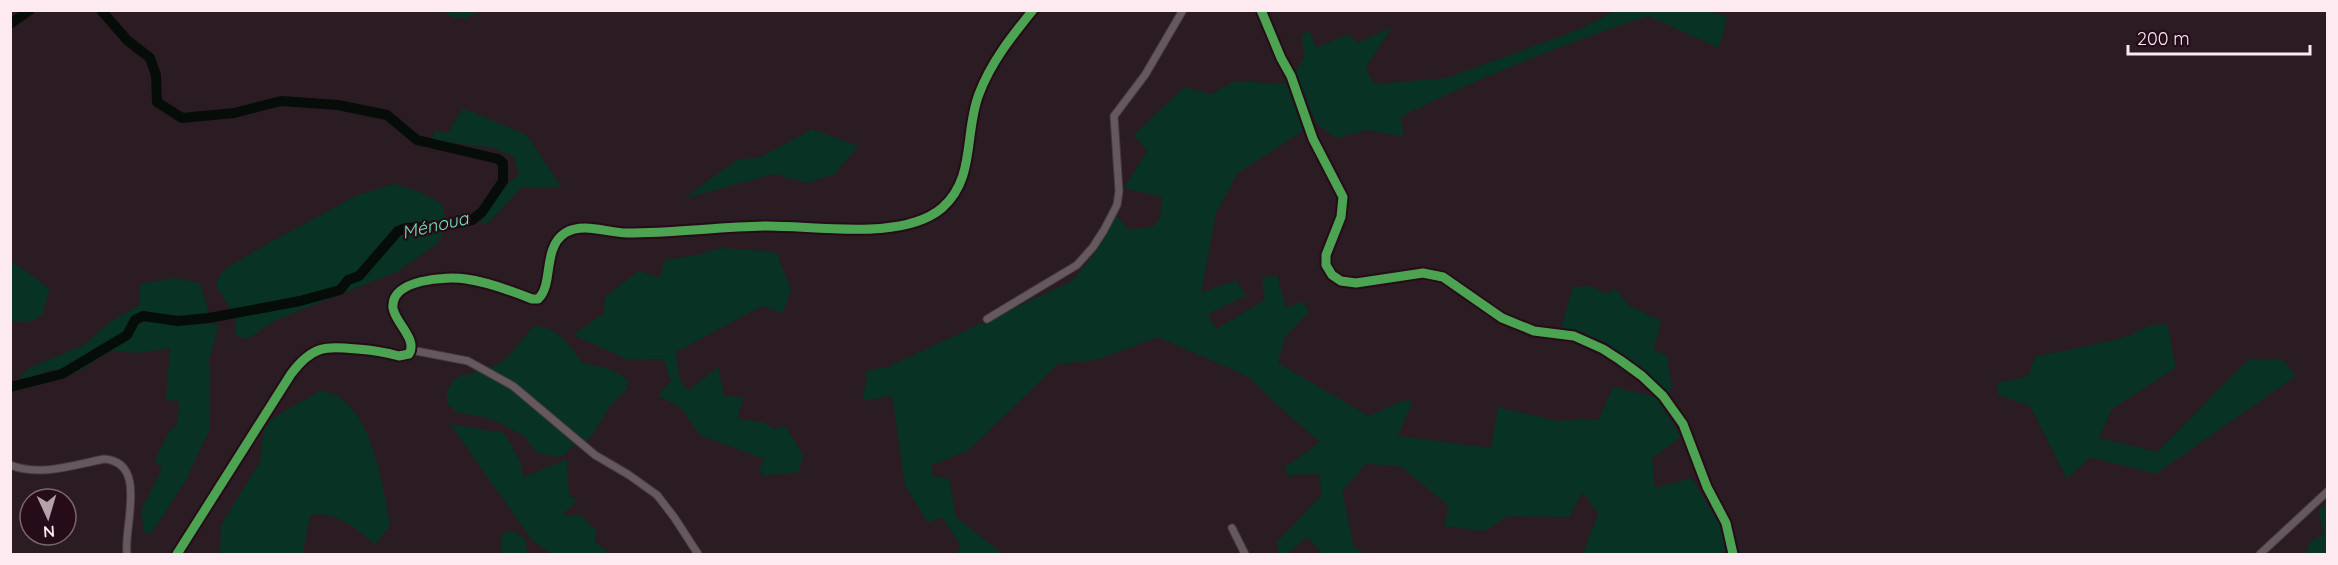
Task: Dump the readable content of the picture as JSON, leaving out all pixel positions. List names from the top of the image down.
{
  "water": ["Ménoua"],
  "scale_bar": "200 m",
  "north": "bottom"
}
